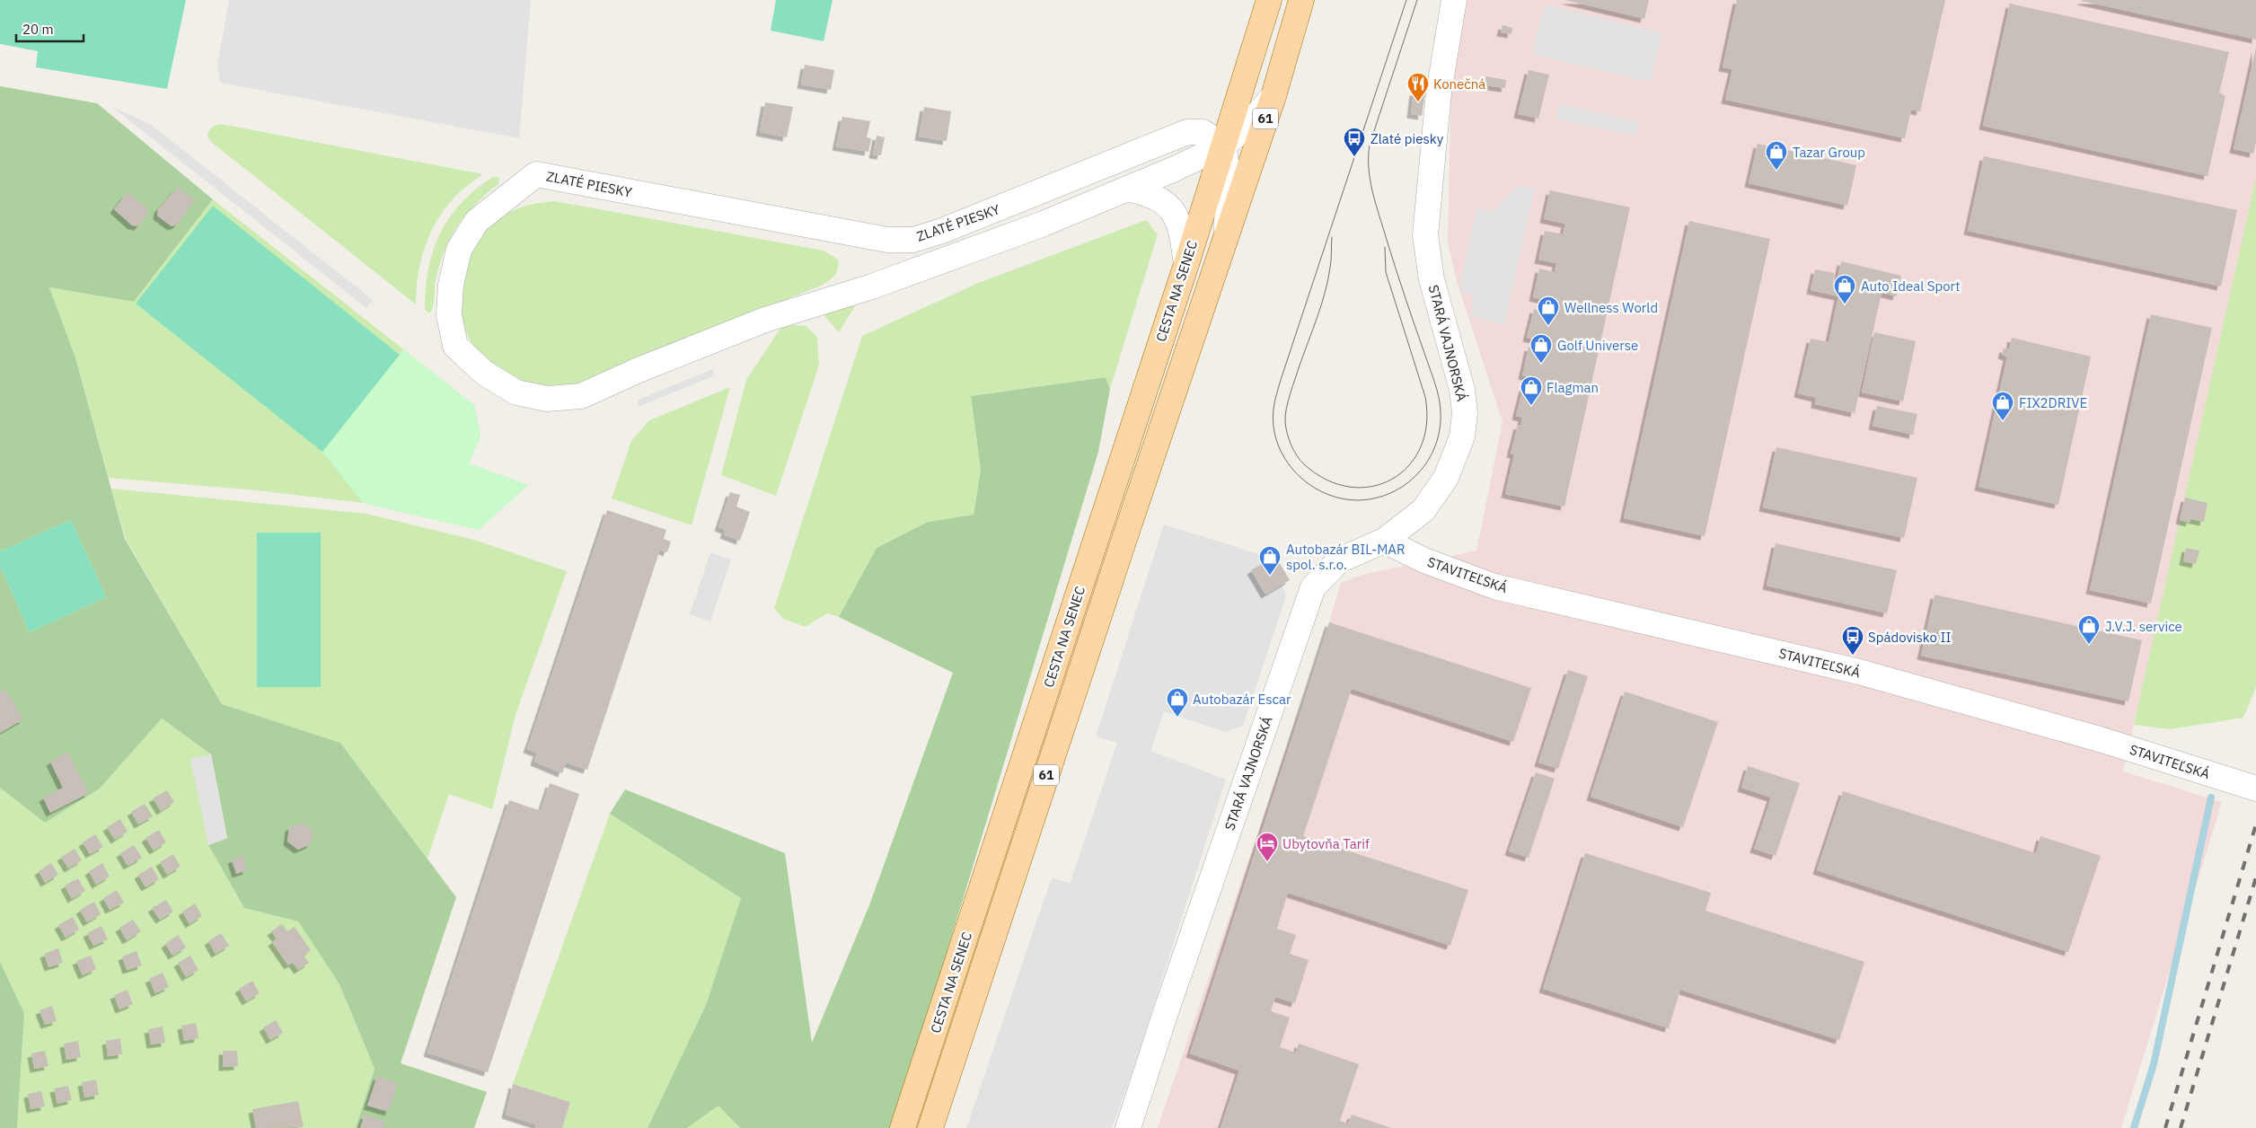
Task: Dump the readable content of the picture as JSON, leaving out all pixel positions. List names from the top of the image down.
{
  "streets": {
    "main road": ["61", "CESTA NA SENEC"],
    "street": ["ZLATÉ PIESKY", "STARÁ VAJNORSKÁ", "STAVITEĽSKÁ"]
  },
  "crossings": [
    ["ZLATÉ PIESKY", "CESTA NA SENEC"],
    ["STARÁ VAJNORSKÁ", "STAVITEĽSKÁ"]
  ],
  "places": {
    "restaurant": ["Konečná"],
    "bus stop": ["Zlaté piesky", "Spádovisko II"],
    "shop": [
      "Tazar Group",
      "Auto Ideal Sport",
      "Wellness World",
      "Golf Universe",
      "Flagman",
      "FIX2DRIVE",
      "Autobazár BIL-MAR spol. s.r.o.",
      "J.V.J. service",
      "Autobazár Escar"
    ],
    "hotel": ["Ubytovňa Tarif"]
  },
  "scale_bar": "20 m"
}
